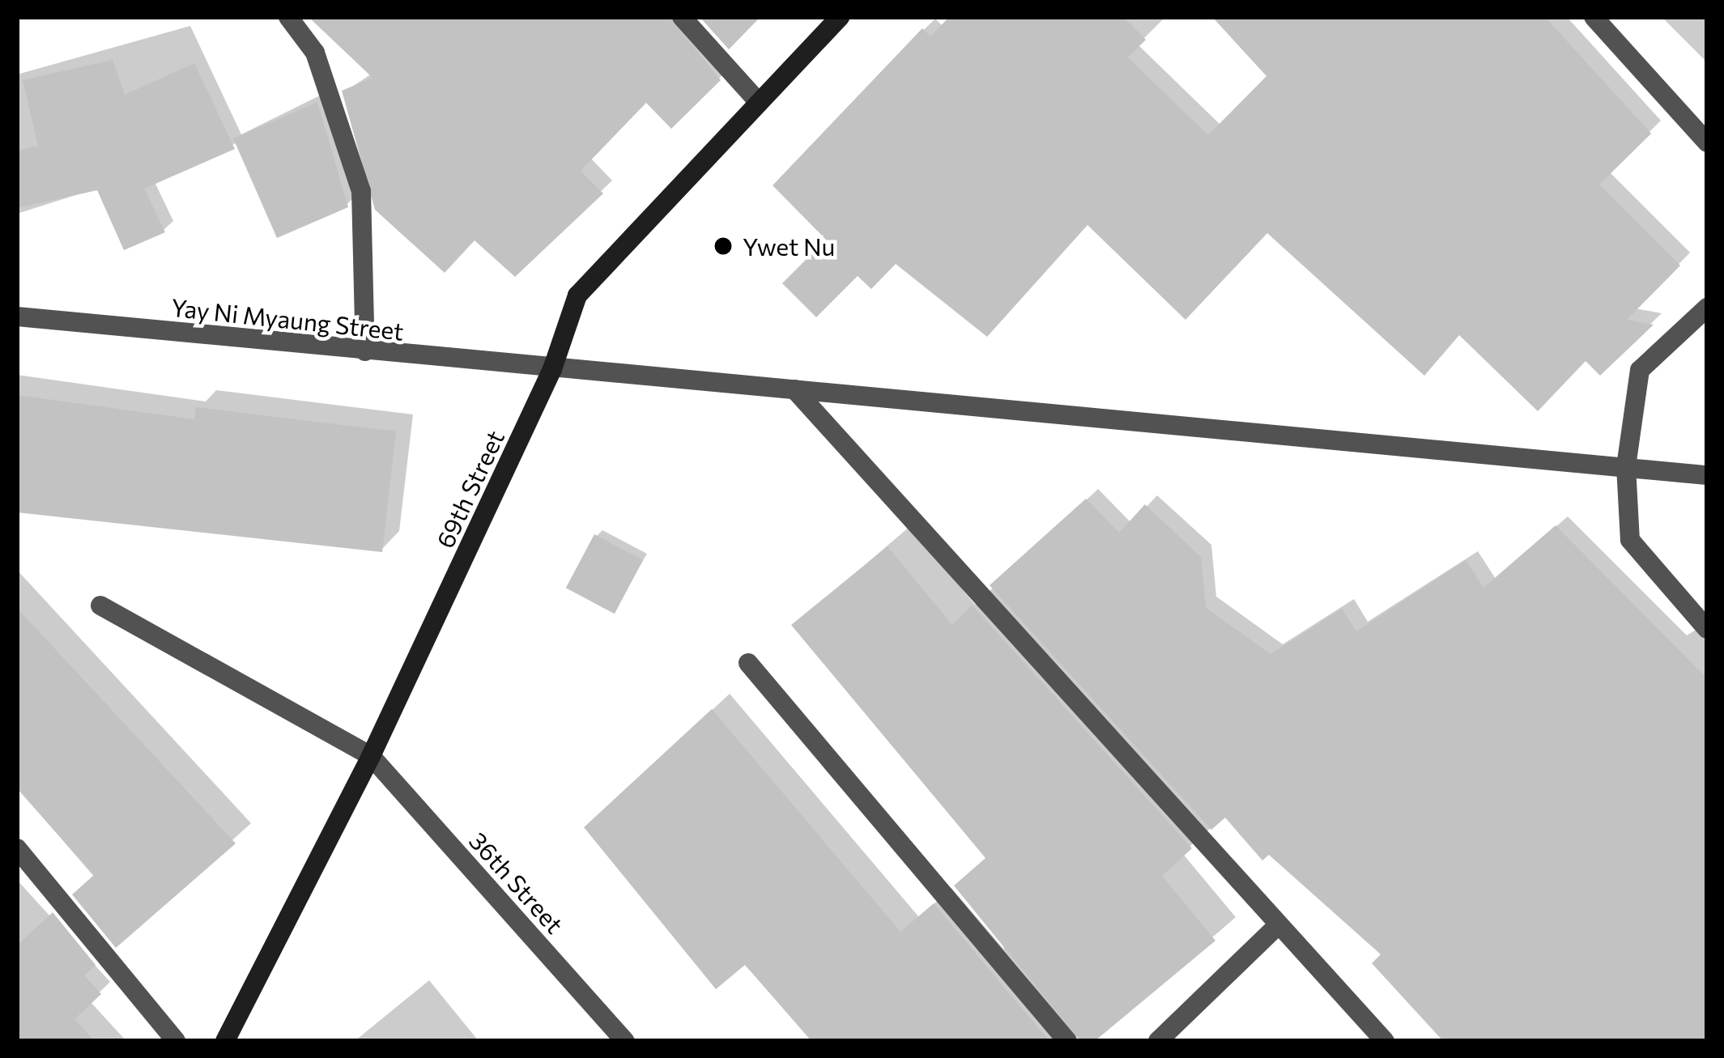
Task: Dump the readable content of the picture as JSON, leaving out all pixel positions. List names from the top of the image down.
{
  "streets": {
    "main road": ["69th Street"],
    "street": ["Yay Ni Myaung Street", "36th Street"]
  },
  "crossings": [
    ["Yay Ni Myaung Street", "69th Street"],
    ["69th Street", "36th Street"]
  ],
  "places": ["Ywet Nu"]
}
